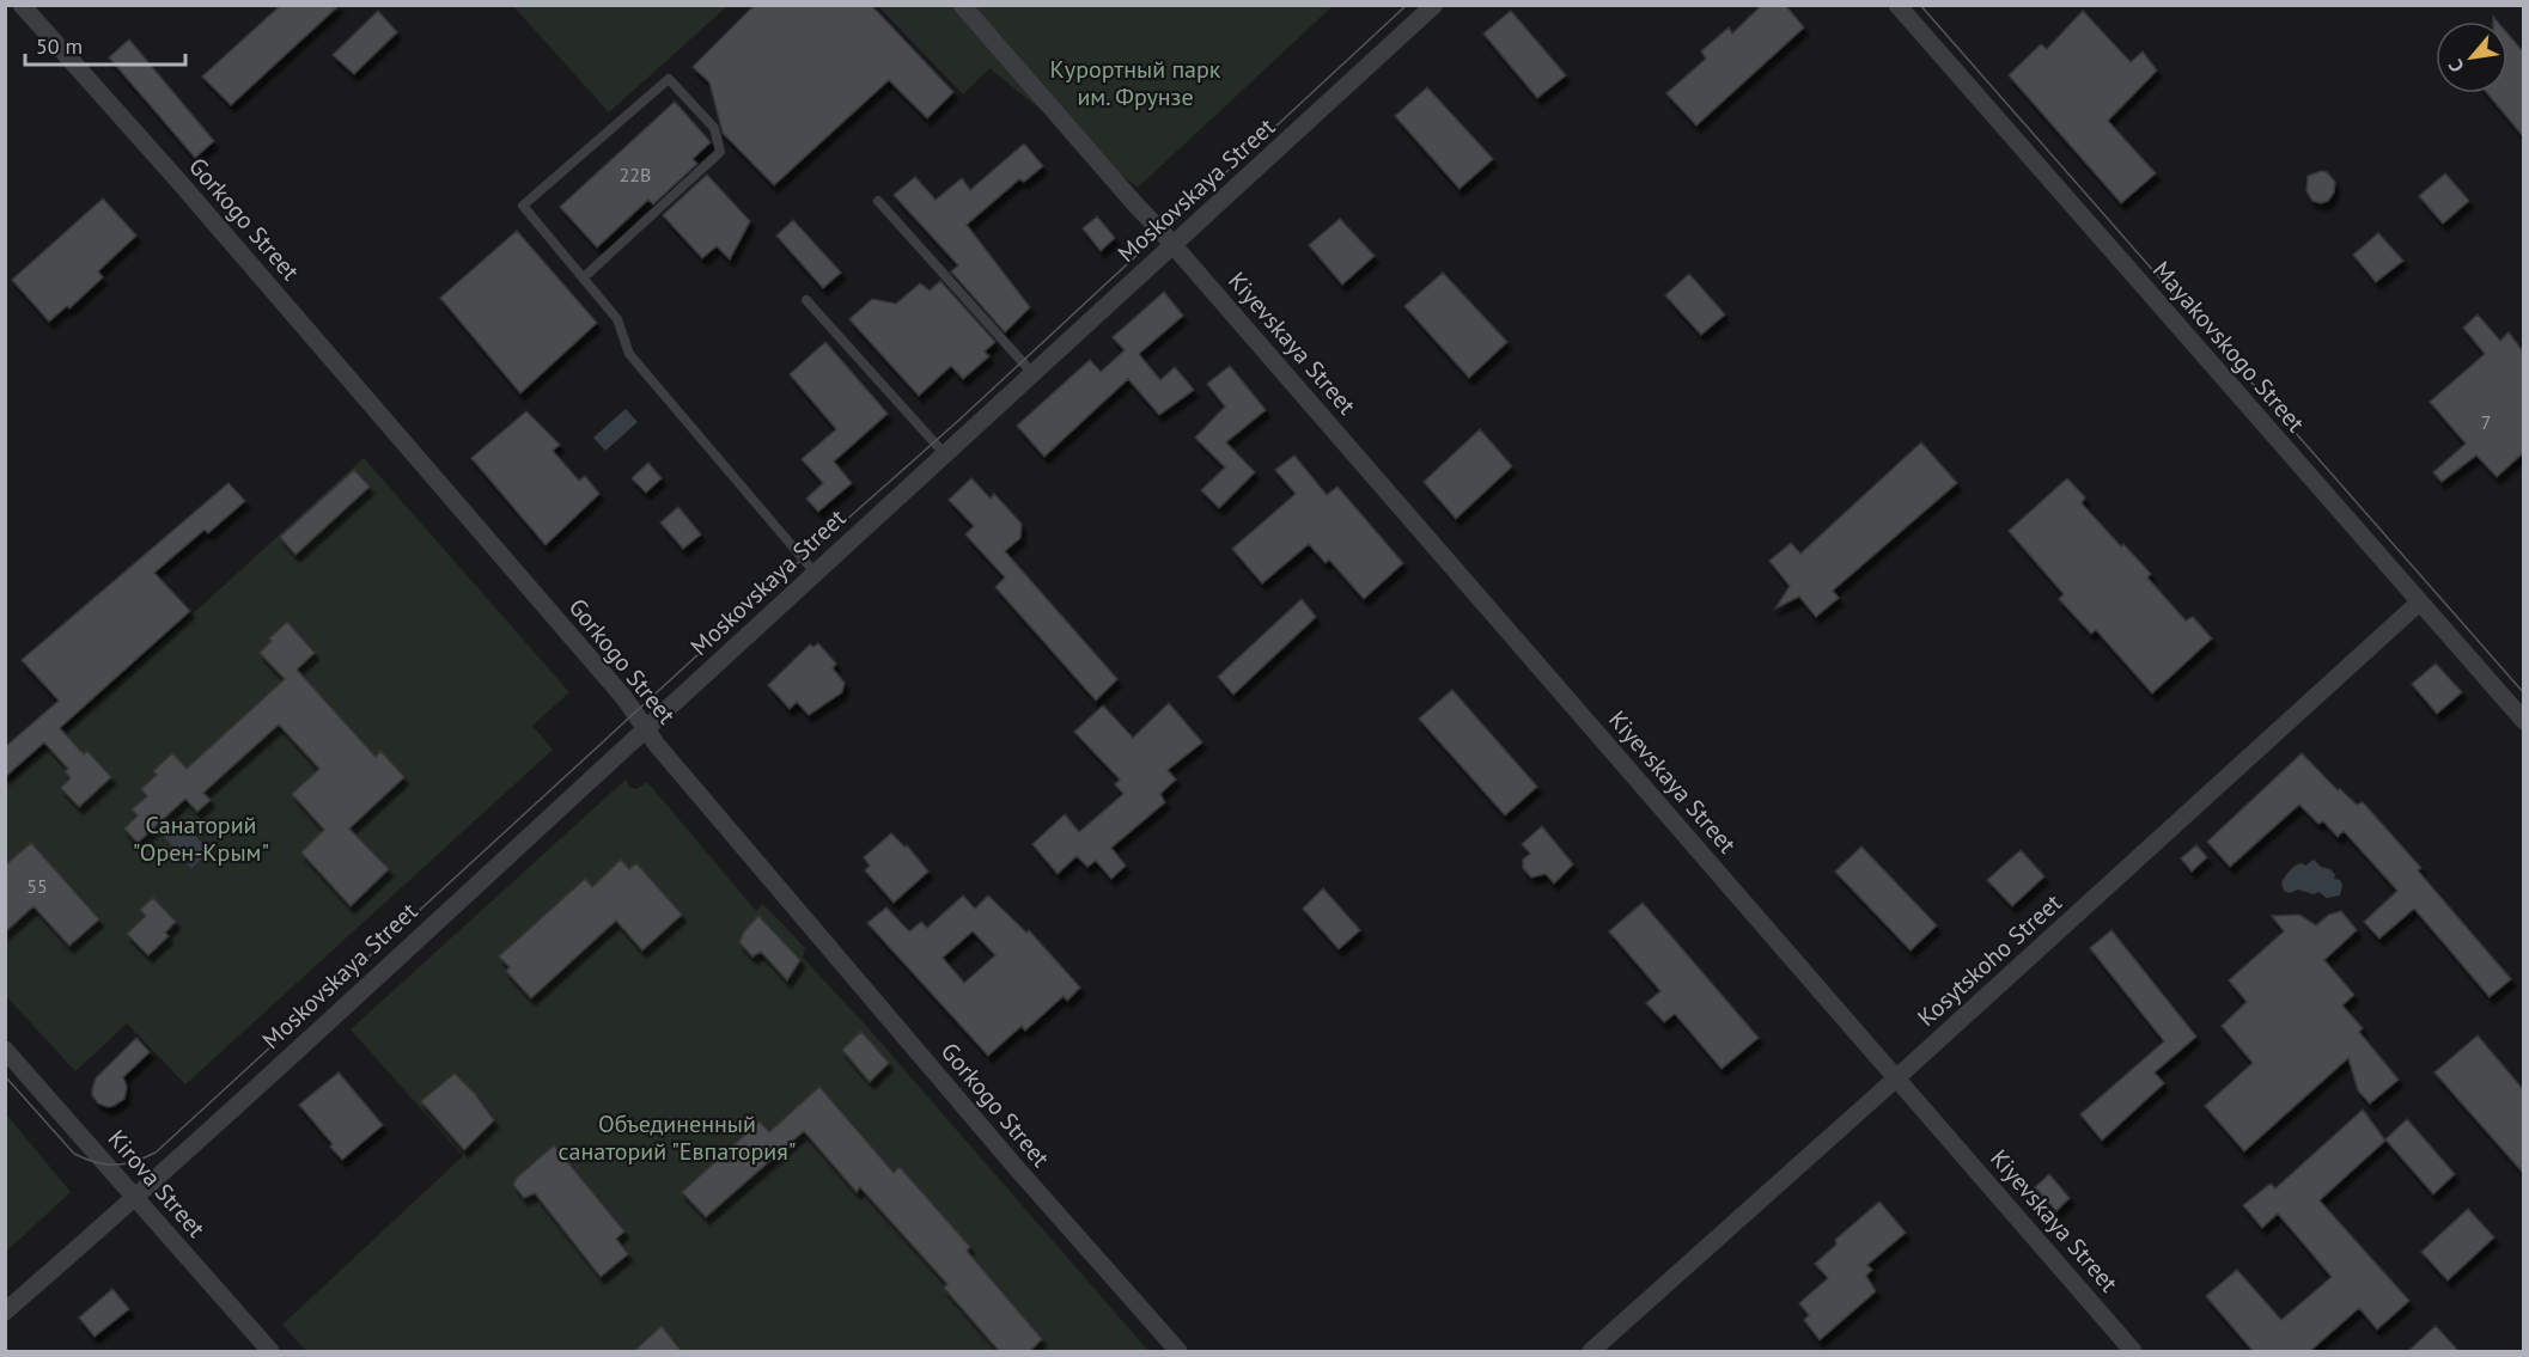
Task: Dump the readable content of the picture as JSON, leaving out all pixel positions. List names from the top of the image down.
{
  "streets": {
    "street": [
      "Moskovskaya Street",
      "Gorkogo Street",
      "Kiyevskaya Street",
      "Mayakovskogo Street",
      "Kosytskoho Street",
      "Kirova Street"
    ]
  },
  "crossings": [
    ["Moskovskaya Street", "Gorkogo Street"],
    ["Moskovskaya Street", "Kiyevskaya Street"],
    ["Moskovskaya Street", "Kirova Street"],
    ["Kiyevskaya Street", "Kosytskoho Street"],
    ["Mayakovskogo Street", "Kosytskoho Street"]
  ],
  "parks": ["Курортный парк им. Фрунзе", "Санаторий \"Орен-Крым\"", "Объединенный санаторий \"Евпатория\""],
  "house_numbers": ["22В", "7", "55"],
  "scale_bar": "50 m",
  "north": "bottom left"
}
